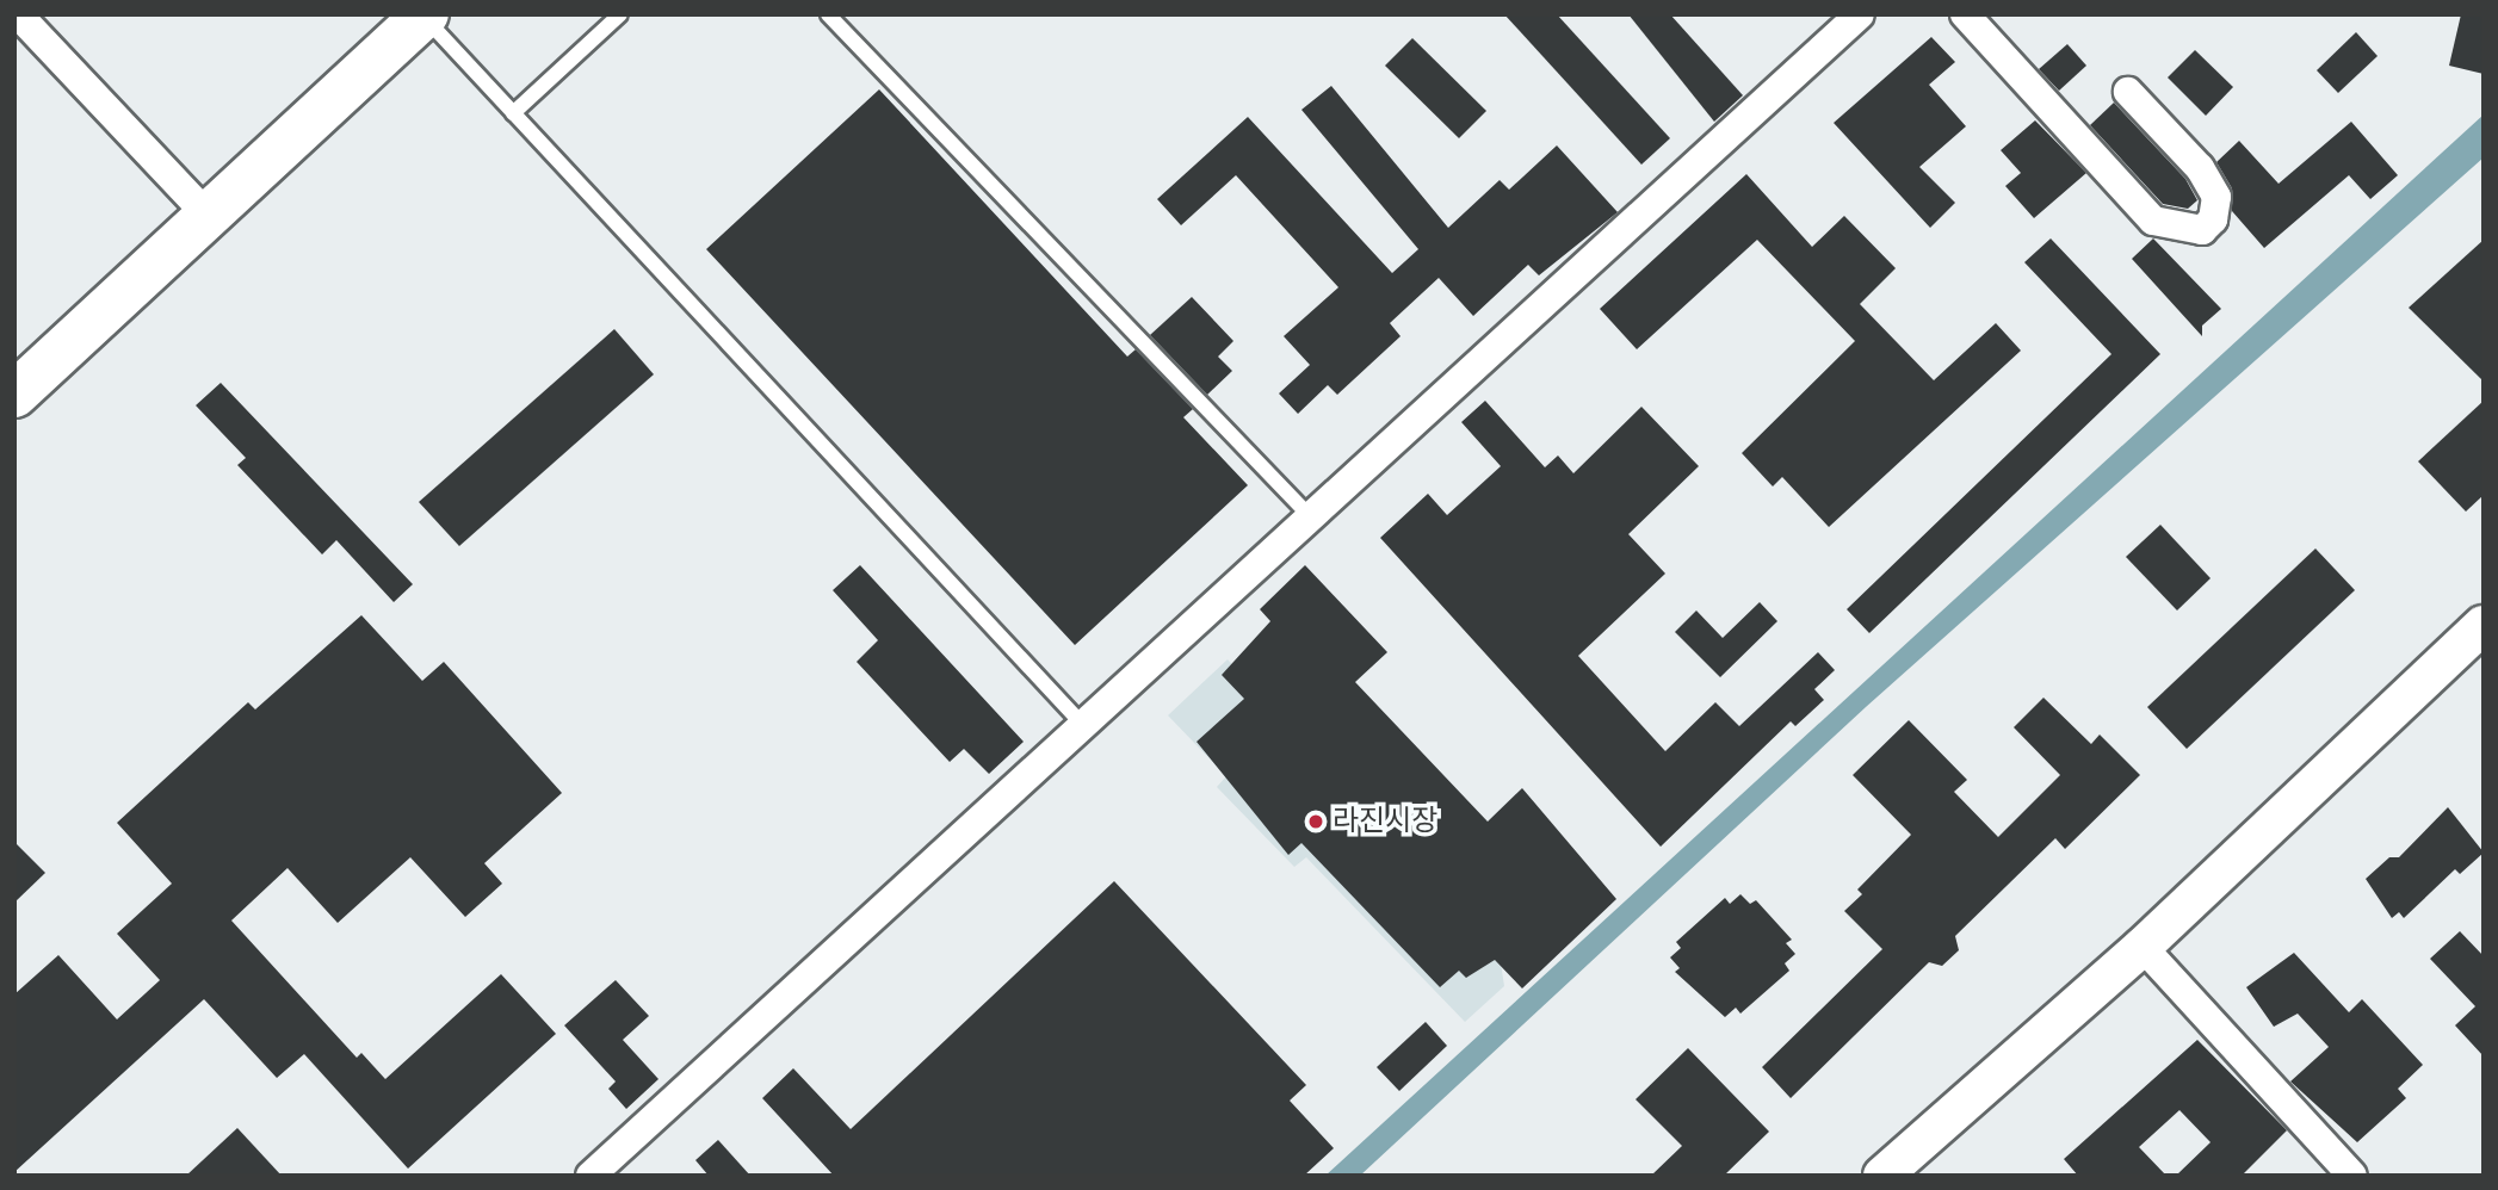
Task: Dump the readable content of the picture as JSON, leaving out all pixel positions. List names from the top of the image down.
{
  "places": ["라진시장"]
}
